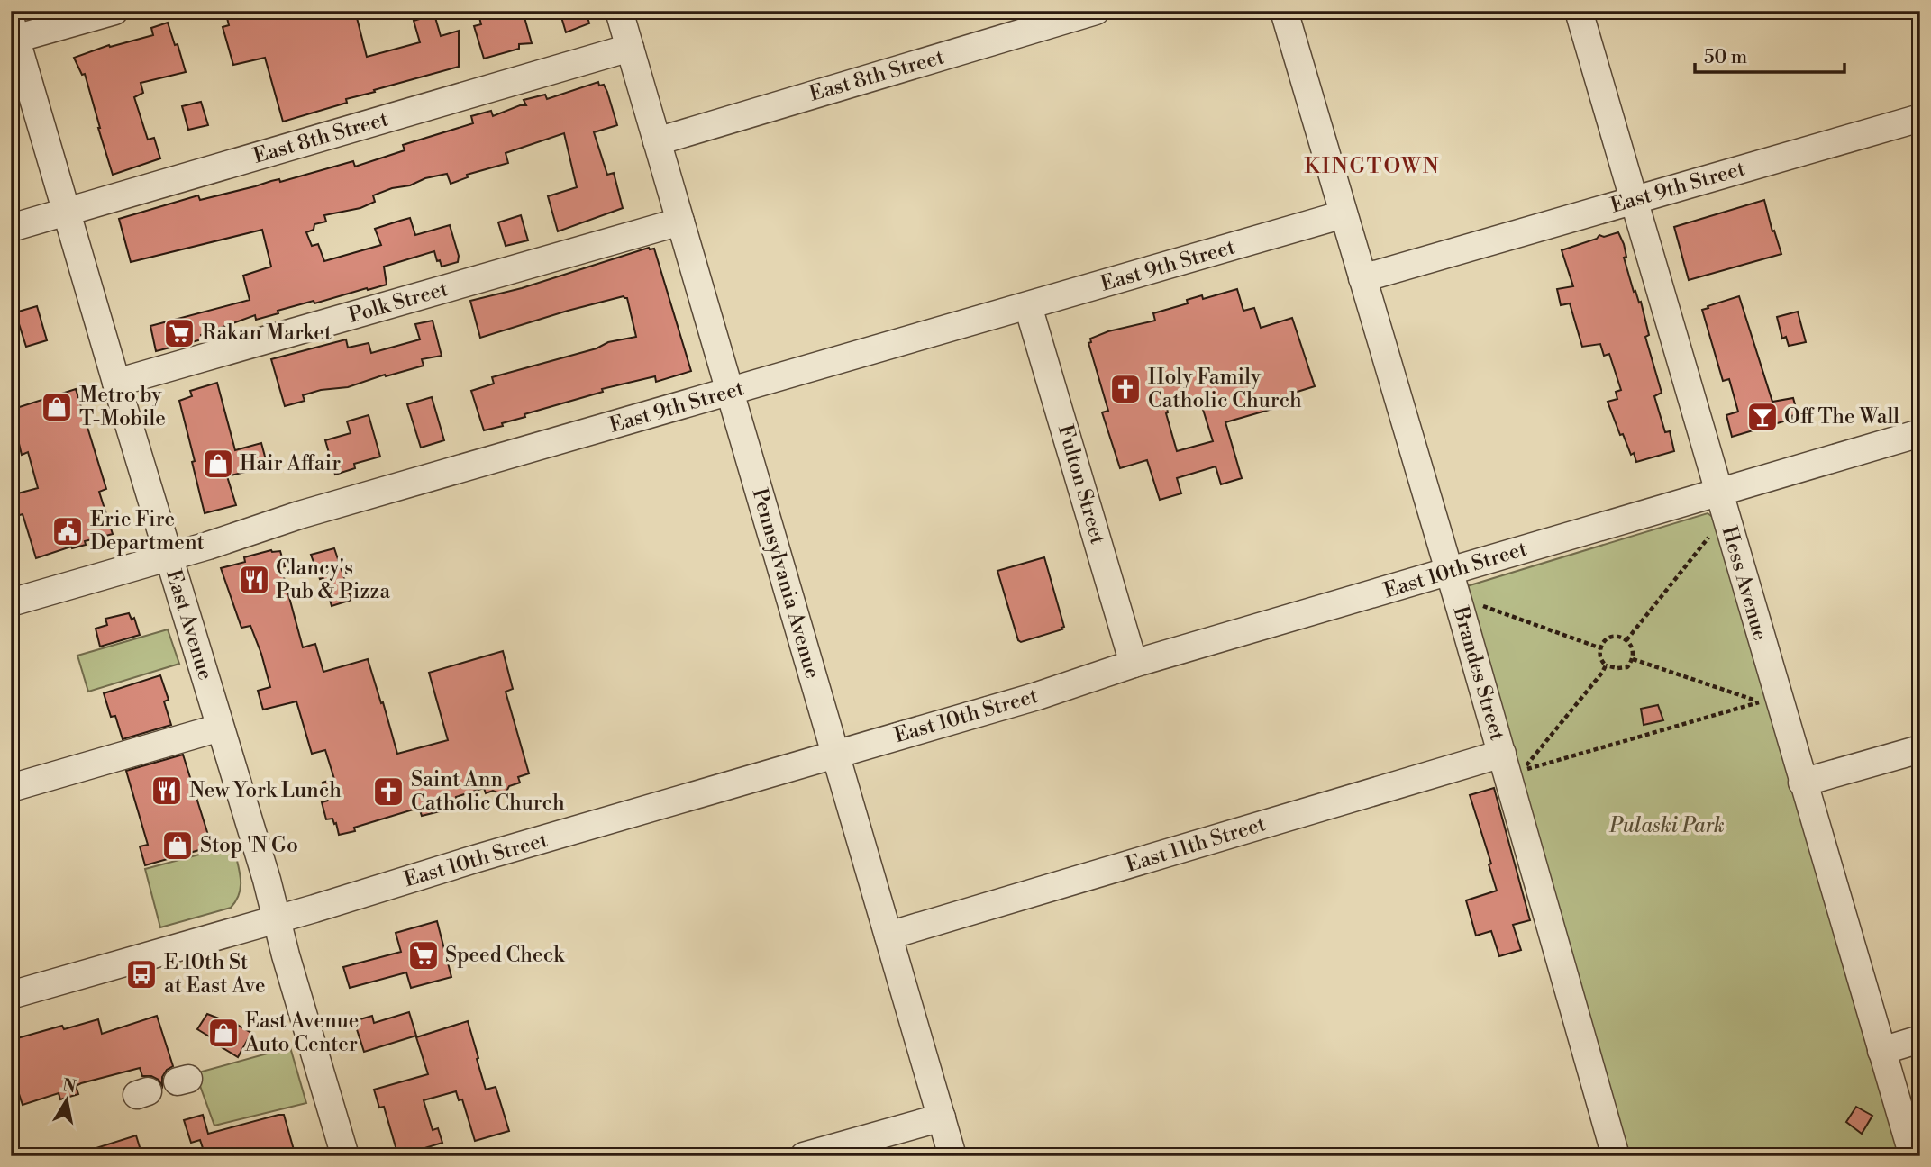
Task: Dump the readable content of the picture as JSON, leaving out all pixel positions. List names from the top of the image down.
{
  "streets": {
    "street": [
      "East 8th Street",
      "East 9th Street",
      "Polk Street",
      "Fulton Street",
      "East 10th Street",
      "Pennsylvania Avenue",
      "Hess Avenue",
      "East Avenue",
      "Brandes Street",
      "East 11th Street"
    ]
  },
  "crossings": [
    ["East 8th Street", "Pennsylvania Avenue"],
    ["East 8th Street", "East Avenue"],
    ["East 9th Street", "Fulton Street"],
    ["East 9th Street", "Pennsylvania Avenue"],
    ["East 9th Street", "Hess Avenue"],
    ["East 9th Street", "East Avenue"],
    ["East 9th Street", "Brandes Street"],
    ["Polk Street", "Pennsylvania Avenue"],
    ["Polk Street", "East Avenue"],
    ["Fulton Street", "East 10th Street"],
    ["East 10th Street", "Pennsylvania Avenue"],
    ["East 10th Street", "Hess Avenue"],
    ["East 10th Street", "East Avenue"],
    ["East 10th Street", "Brandes Street"],
    ["Pennsylvania Avenue", "East 11th Street"],
    ["Brandes Street", "East 11th Street"]
  ],
  "districts": ["KINGTOWN"],
  "parks": ["Pulaski Park"],
  "places": {
    "supermarket": ["Rakan Market", "Speed Check"],
    "church": ["Holy Family Catholic Church", "Saint Ann Catholic Church"],
    "shop": [
      "Metro by T-Mobile",
      "Hair Affair",
      "Stop 'N Go",
      "East Avenue Auto Center"
    ],
    "bar": ["Off The Wall"],
    "public building": ["Erie Fire Department"],
    "restaurant": ["Clancy's Pub & Pizza", "New York Lunch"],
    "bus stop": ["E 10th St at East Ave"]
  },
  "scale_bar": "50 m",
  "north": "top"
}
